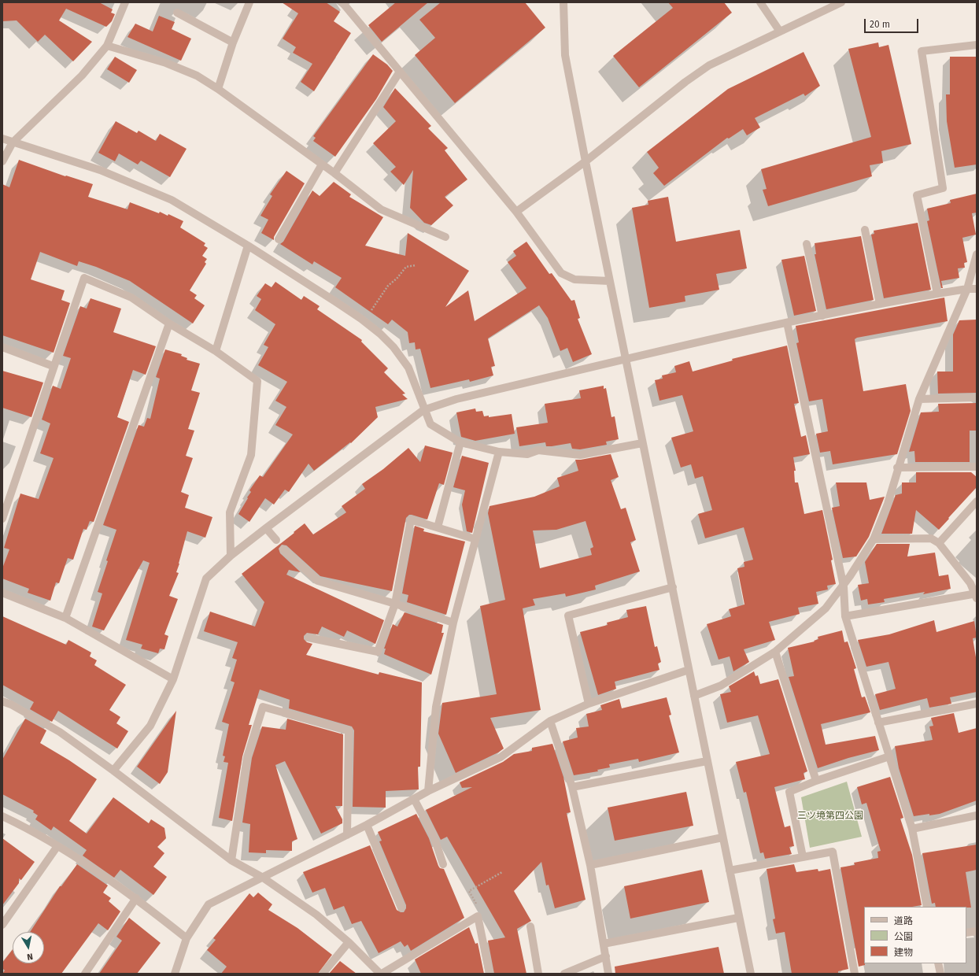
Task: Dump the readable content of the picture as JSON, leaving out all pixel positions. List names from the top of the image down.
{
  "parks": ["三ツ境第四公園"],
  "legend": ["道路", "公園", "建物"],
  "scale_bar": "20 m",
  "north": "bottom"
}
